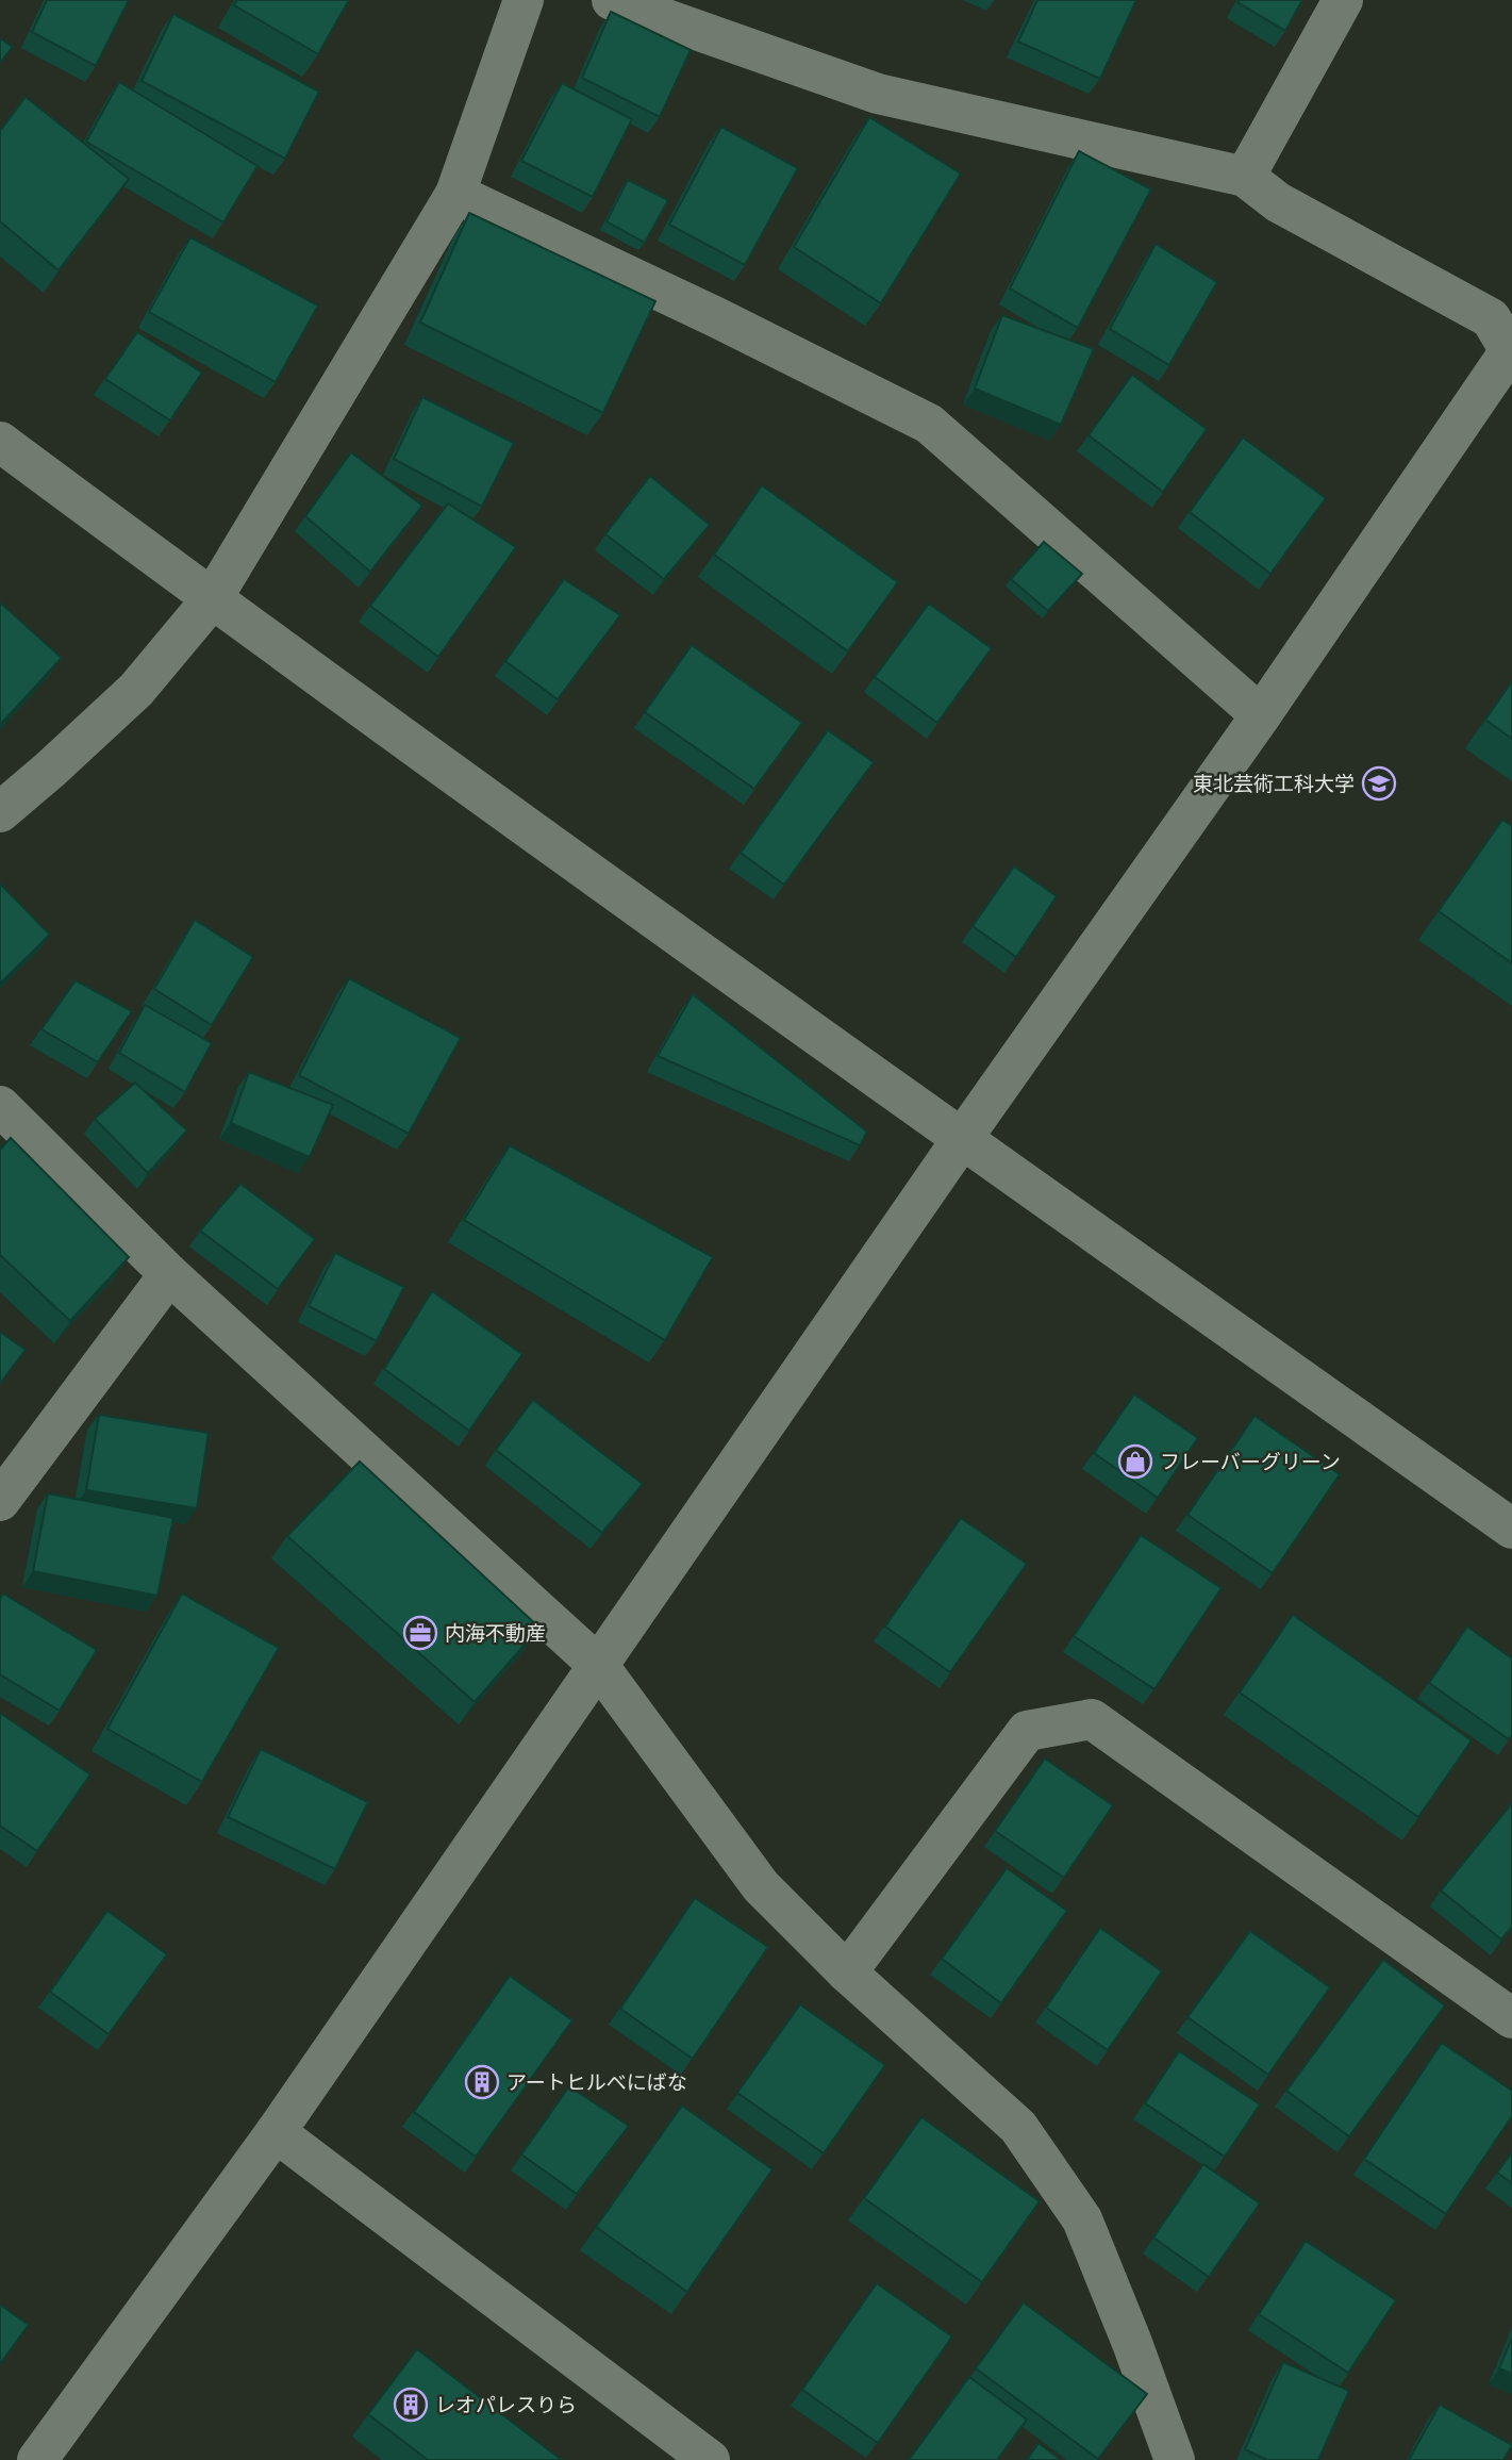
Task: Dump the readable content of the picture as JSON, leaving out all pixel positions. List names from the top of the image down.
{
  "places": {
    "school or university": ["東北芸術工科大学"],
    "shop": ["フレーバーグリーン"],
    "office": ["内海不動産"],
    "building": ["アートヒルべにばな", "レオパレスりら"]
  }
}
